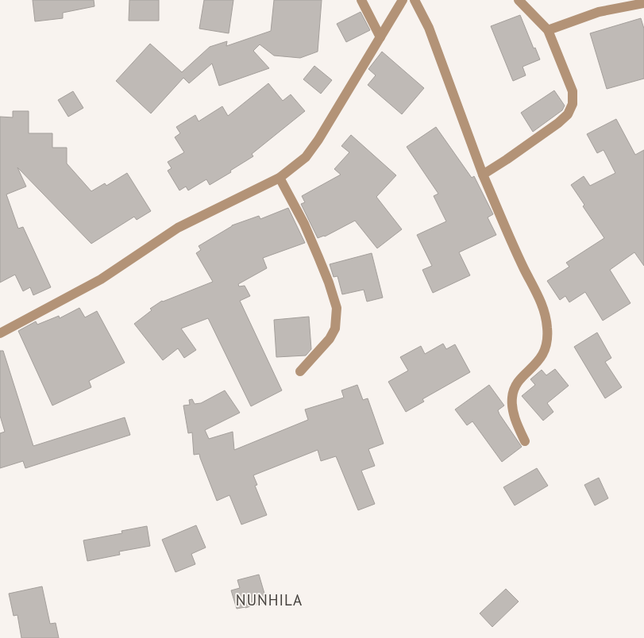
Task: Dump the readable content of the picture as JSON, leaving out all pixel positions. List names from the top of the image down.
{
  "districts": ["NUNHILA"]
}
